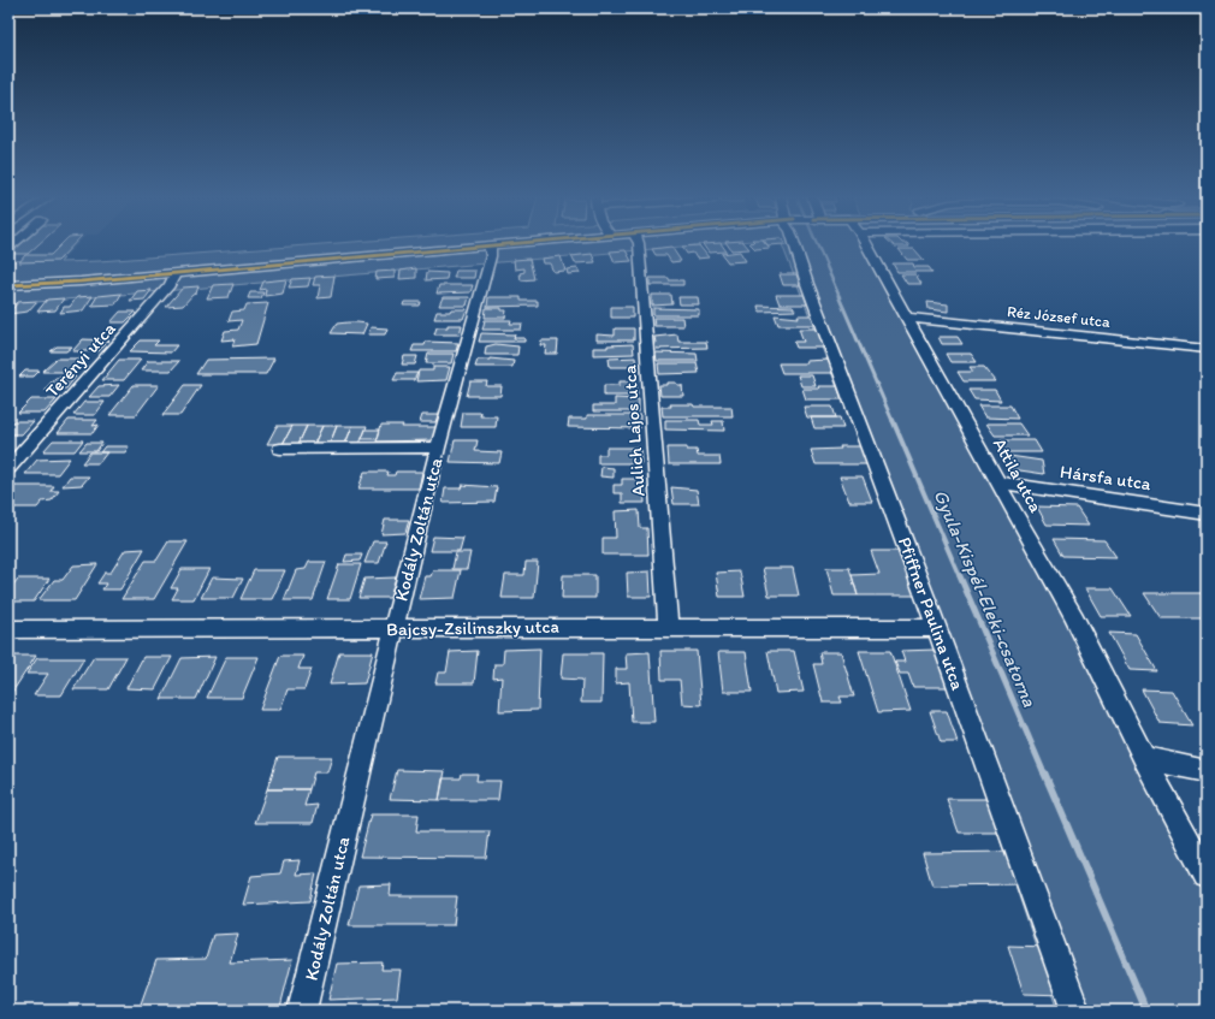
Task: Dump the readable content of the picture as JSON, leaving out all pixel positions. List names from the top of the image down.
{
  "streets": {
    "street": [
      "Réz József utca",
      "Terényi utca",
      "Aulich Lajos utca",
      "Attila utca",
      "Hársfa utca",
      "Kodály Zoltán utca",
      "Pfiffner Paulina utca",
      "Bajcsy-Zsilinszky utca"
    ]
  },
  "crossings": [
    ["Réz József utca", "Attila utca"],
    ["Aulich Lajos utca", "Bajcsy-Zsilinszky utca"],
    ["Attila utca", "Hársfa utca"],
    ["Kodály Zoltán utca", "Bajcsy-Zsilinszky utca"],
    ["Pfiffner Paulina utca", "Bajcsy-Zsilinszky utca"]
  ],
  "water": ["Gyula-Kispél-Eleki-csatorna"]
}
